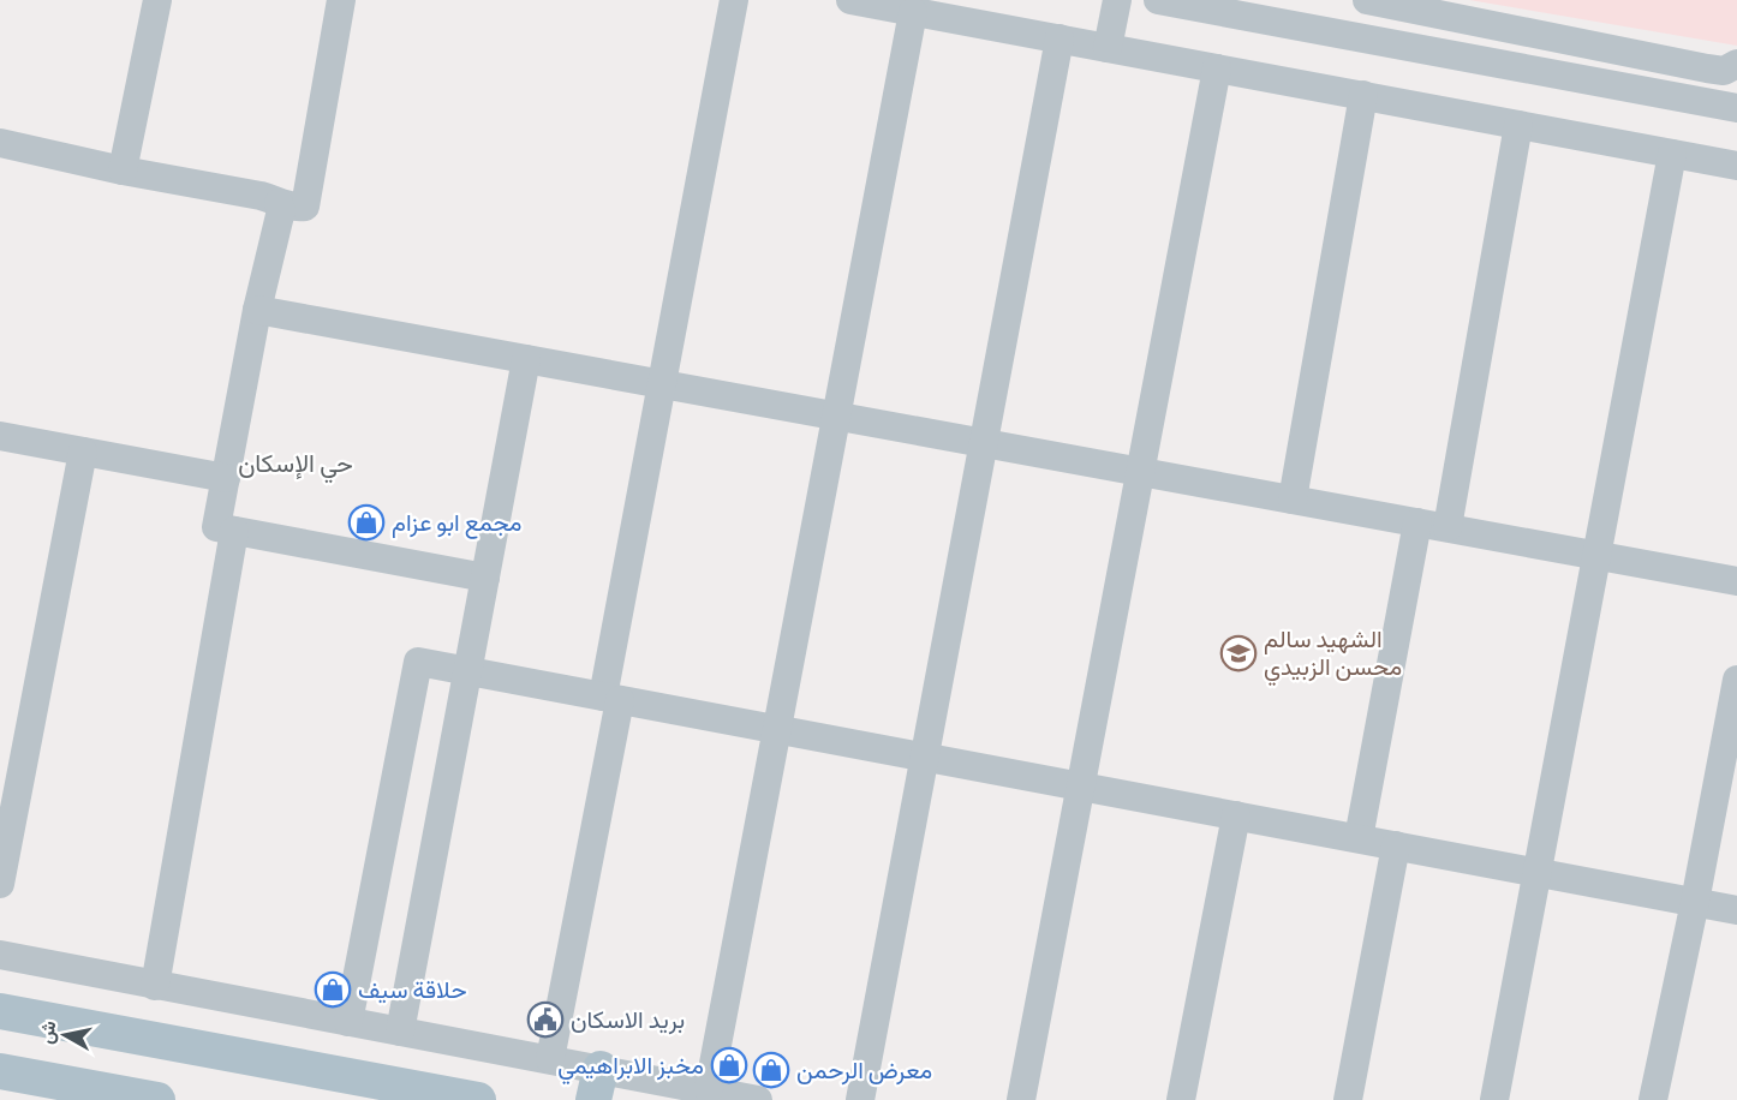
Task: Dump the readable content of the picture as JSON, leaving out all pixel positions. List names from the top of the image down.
{
  "districts": ["حي الإسكان"],
  "places": {
    "shop": [
      "مجمع ابو عزام",
      "حلاقة سيف",
      "مخبز الابراهيمي",
      "معرض الرحمن"
    ],
    "school or university": ["الشهيد سالم محسن الزبيدي"],
    "public building": ["بريد الاسكان"]
  },
  "north": "left"
}
